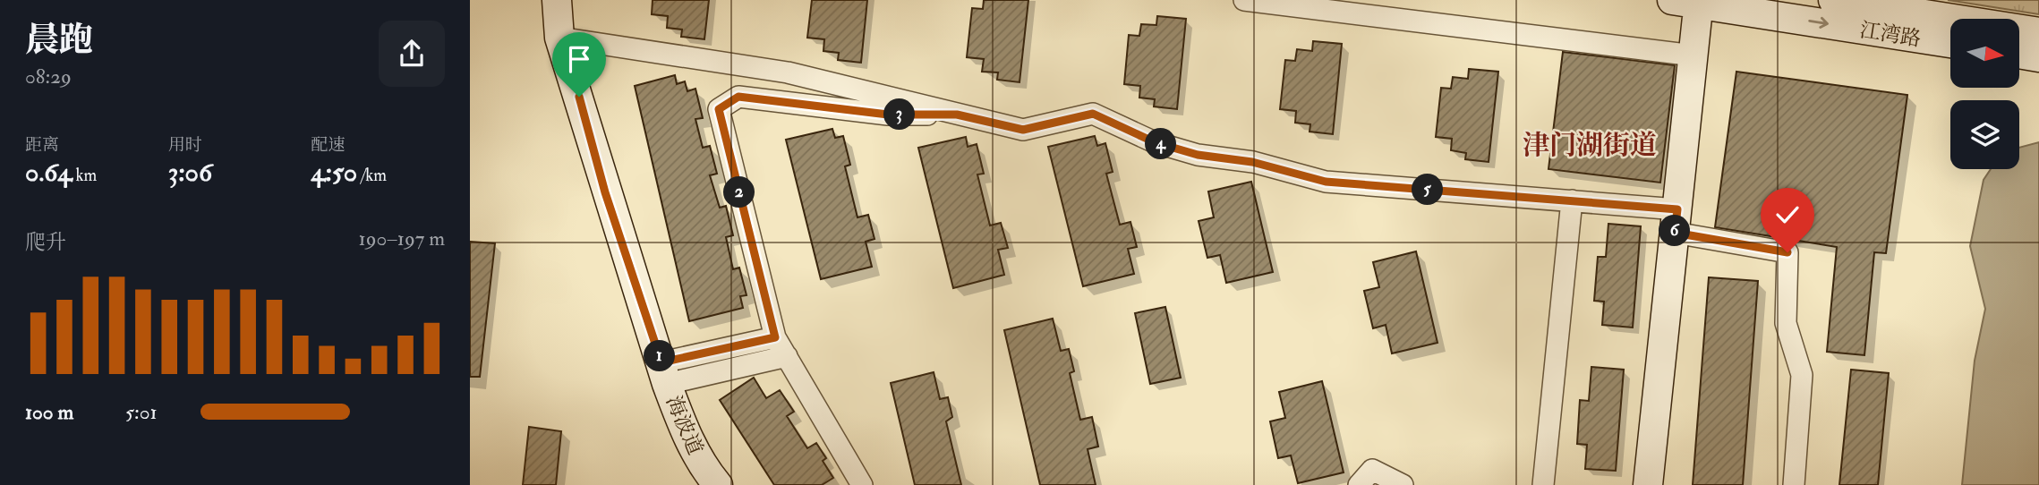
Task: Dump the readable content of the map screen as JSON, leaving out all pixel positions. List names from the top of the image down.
{
  "streets": {
    "street": ["江湾路", "海波道"]
  },
  "districts": ["津门湖街道"],
  "north": "right",
  "page": {
    "heading": ["晨跑", "08:29"],
    "pins": [
      "3",
      "4",
      "5",
      "2",
      "6",
      "1"
    ],
    "stats": [
      ["距离", "0.64 km"],
      ["用时", "3:06"],
      ["配速", "4:50 /km"]
    ],
    "chart": ["爬升", "190–197 m"],
    "list": [
      {
        "name": "100 m",
        "note": "5:01"
      }
    ]
  }
}
